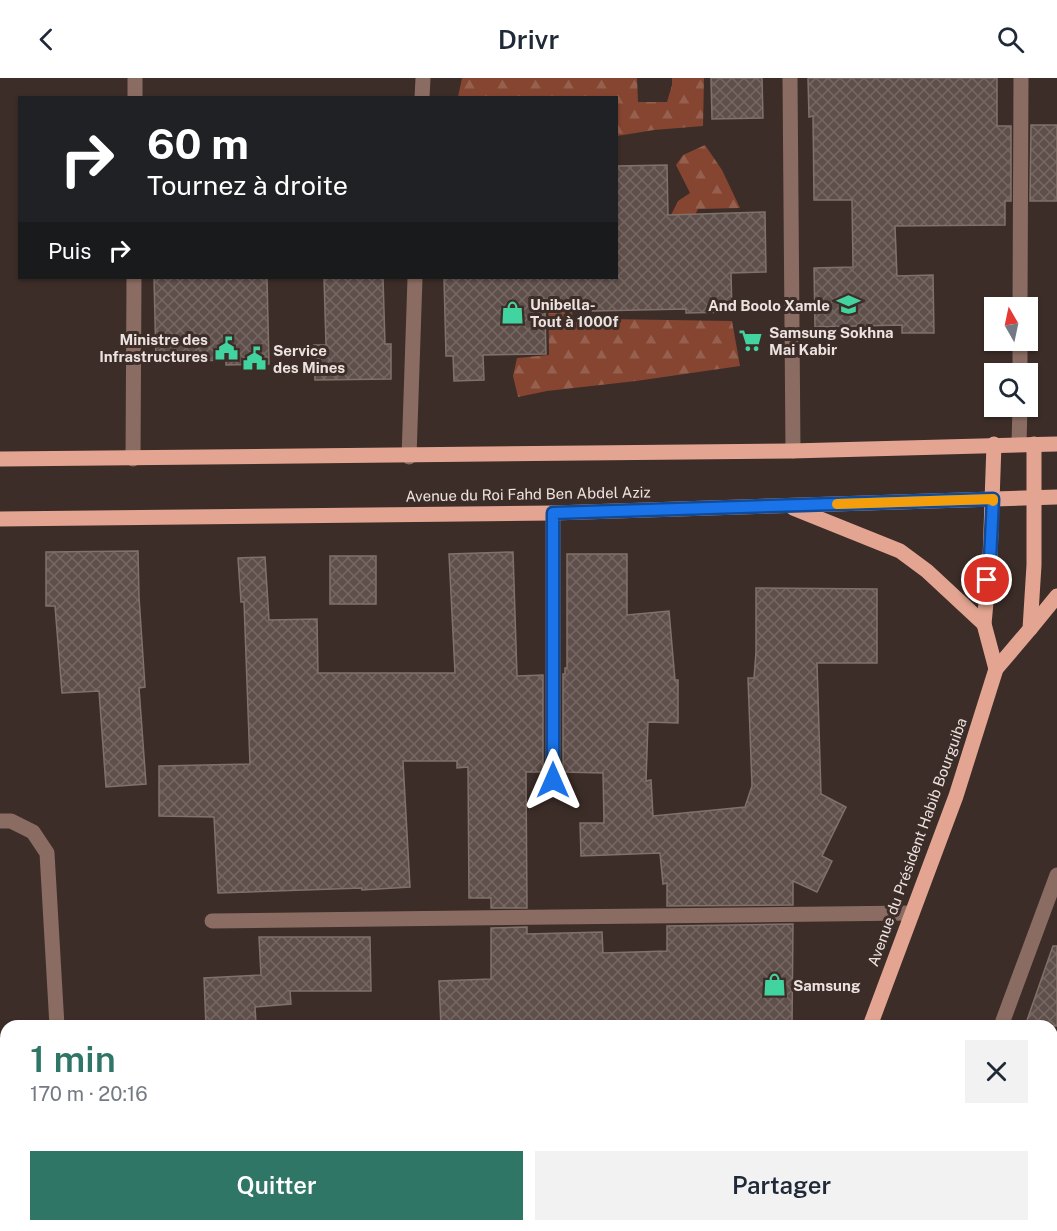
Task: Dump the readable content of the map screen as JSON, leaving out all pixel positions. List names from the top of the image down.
{
  "streets": {
    "main road": ["Avenue du Roi Fahd Ben Abdel Aziz", "Avenue du Président Habib Bourguiba"]
  },
  "places": {
    "school or university": ["And Boolo Xamle"],
    "shop": ["Unibella- Tout à 1000f", "Samsung"],
    "supermarket": ["Samsung Sokhna Mai Kabir"],
    "public building": ["Ministre des Infrastructures", "Service des Mines"]
  },
  "north": "top",
  "page": {
    "header": "Drivr",
    "turn": ["60 m", "Tournez à droite"],
    "then": "Puis",
    "heading": ["1 min", "170 m · 20:16"],
    "buttons": ["Quitter", "Partager"]
  }
}
